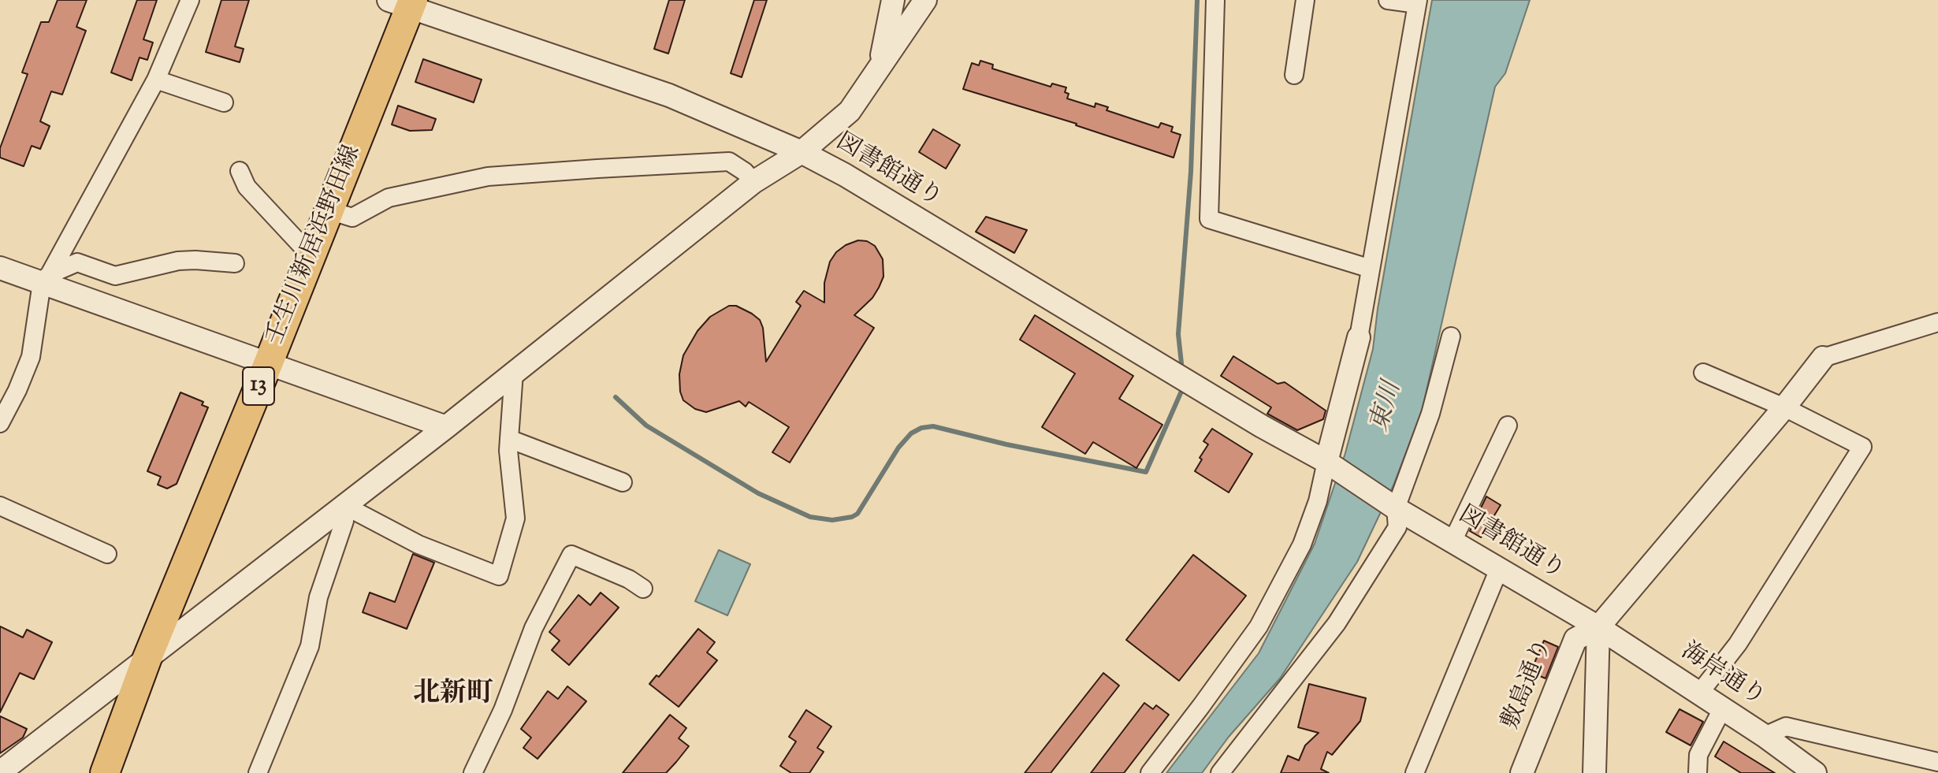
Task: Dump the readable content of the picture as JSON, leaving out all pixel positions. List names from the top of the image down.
{
  "streets": {
    "main road": ["壬生川新居浜野田線", "13"],
    "street": ["図書館通り", "海岸通り", "敷島通り"]
  },
  "crossings": [
    ["図書館通り", "壬生川新居浜野田線"],
    ["図書館通り", "海岸通り"],
    ["図書館通り", "敷島通り"],
    ["海岸通り", "敷島通り"]
  ],
  "districts": ["北新町"],
  "water": ["東川"]
}
